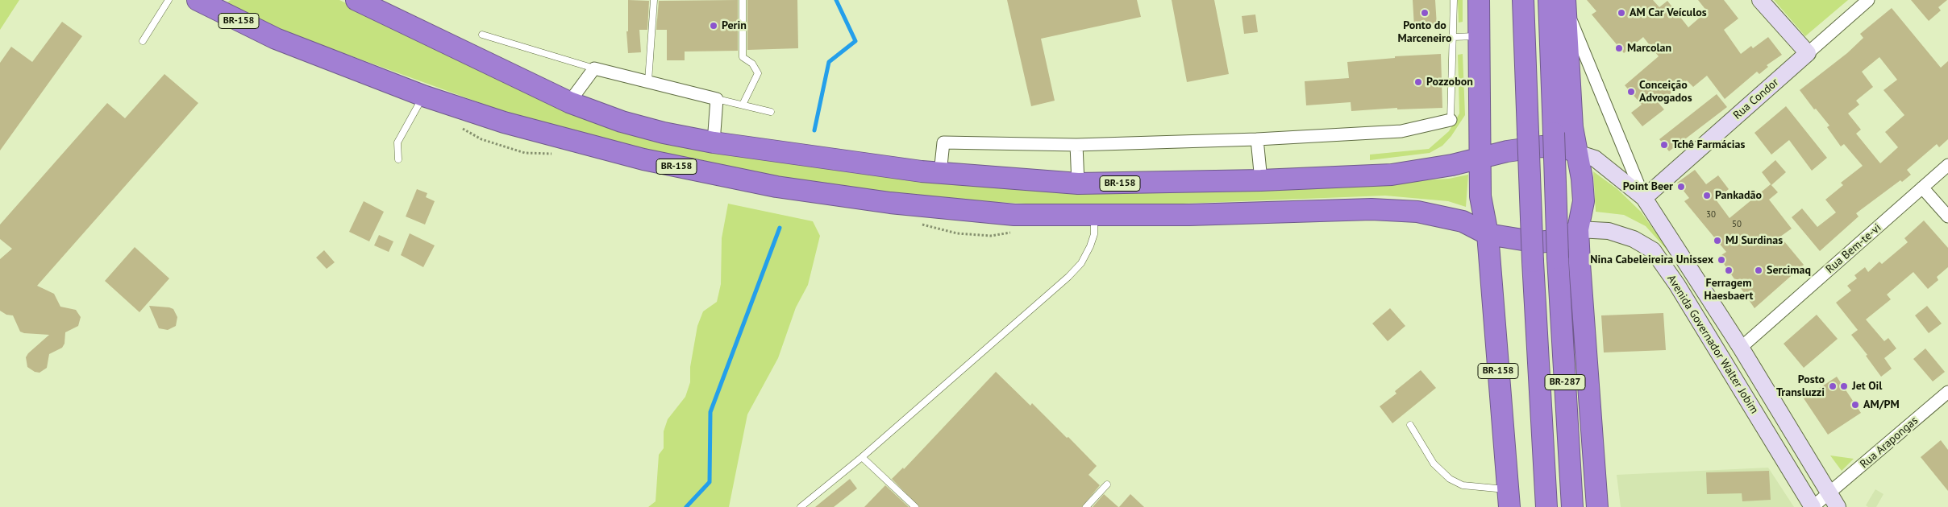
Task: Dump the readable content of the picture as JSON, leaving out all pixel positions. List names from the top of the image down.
{
  "streets": {
    "highway": ["BR-158", "BR-287"],
    "main road": ["Rua Condor", "Avenida Governador Walter Jobim"],
    "street": ["Rua Bem-te-vi", "Rua Arapongas"]
  },
  "crossings": [
    ["BR-158", "Avenida Governador Walter Jobim"],
    ["Rua Condor", "Avenida Governador Walter Jobim"],
    ["Rua Bem-te-vi", "Avenida Governador Walter Jobim"],
    ["Avenida Governador Walter Jobim", "BR-287"],
    ["Avenida Governador Walter Jobim", "Rua Arapongas"]
  ],
  "places": [
    "Ponto do Marceneiro",
    "AM Car Veículos",
    "Perin",
    "Marcolan",
    "Pozzobon",
    "Conceição Advogados",
    "Tchê Farmácias",
    "Point Beer",
    "Pankadão",
    "MJ Surdinas",
    "Nina Cabeleireira Unissex",
    "Ferragem Haesbaert",
    "Sercimaq",
    "Posto Transluzzi",
    "Jet Oil",
    "AM/PM"
  ],
  "house_numbers": ["30", "50"]
}
